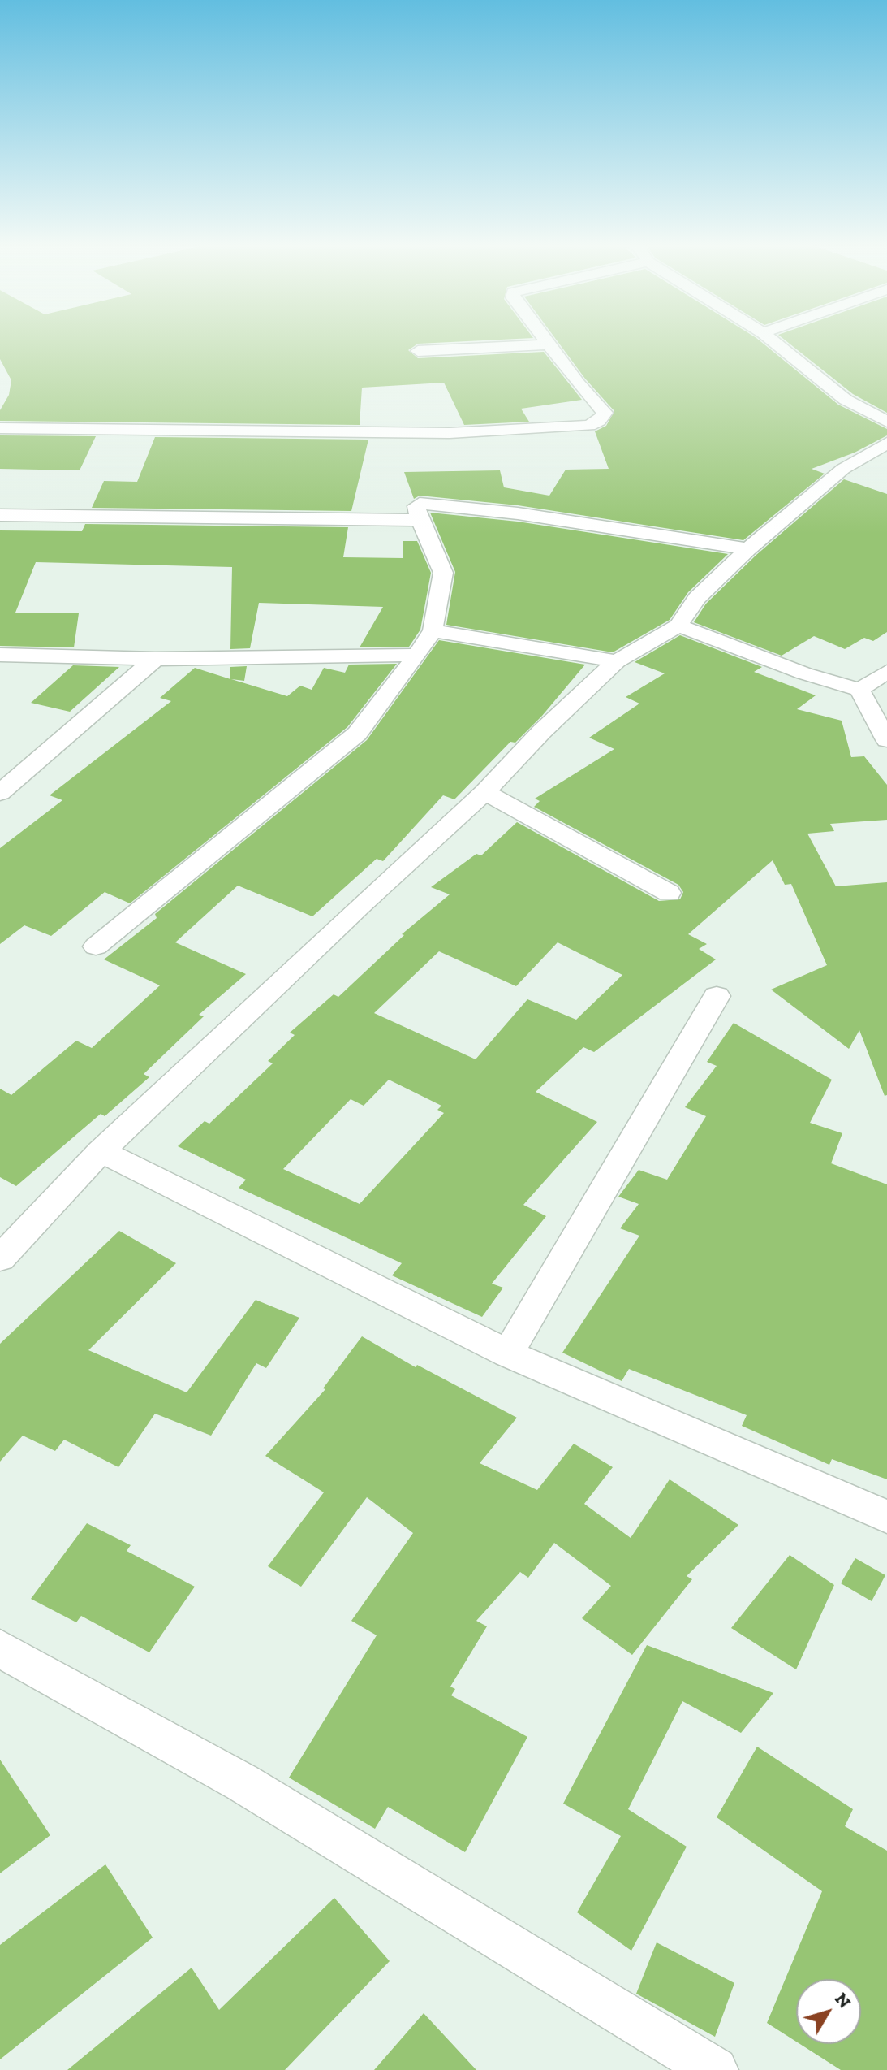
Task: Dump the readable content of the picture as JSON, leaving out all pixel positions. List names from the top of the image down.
{
  "north": "top right"
}
